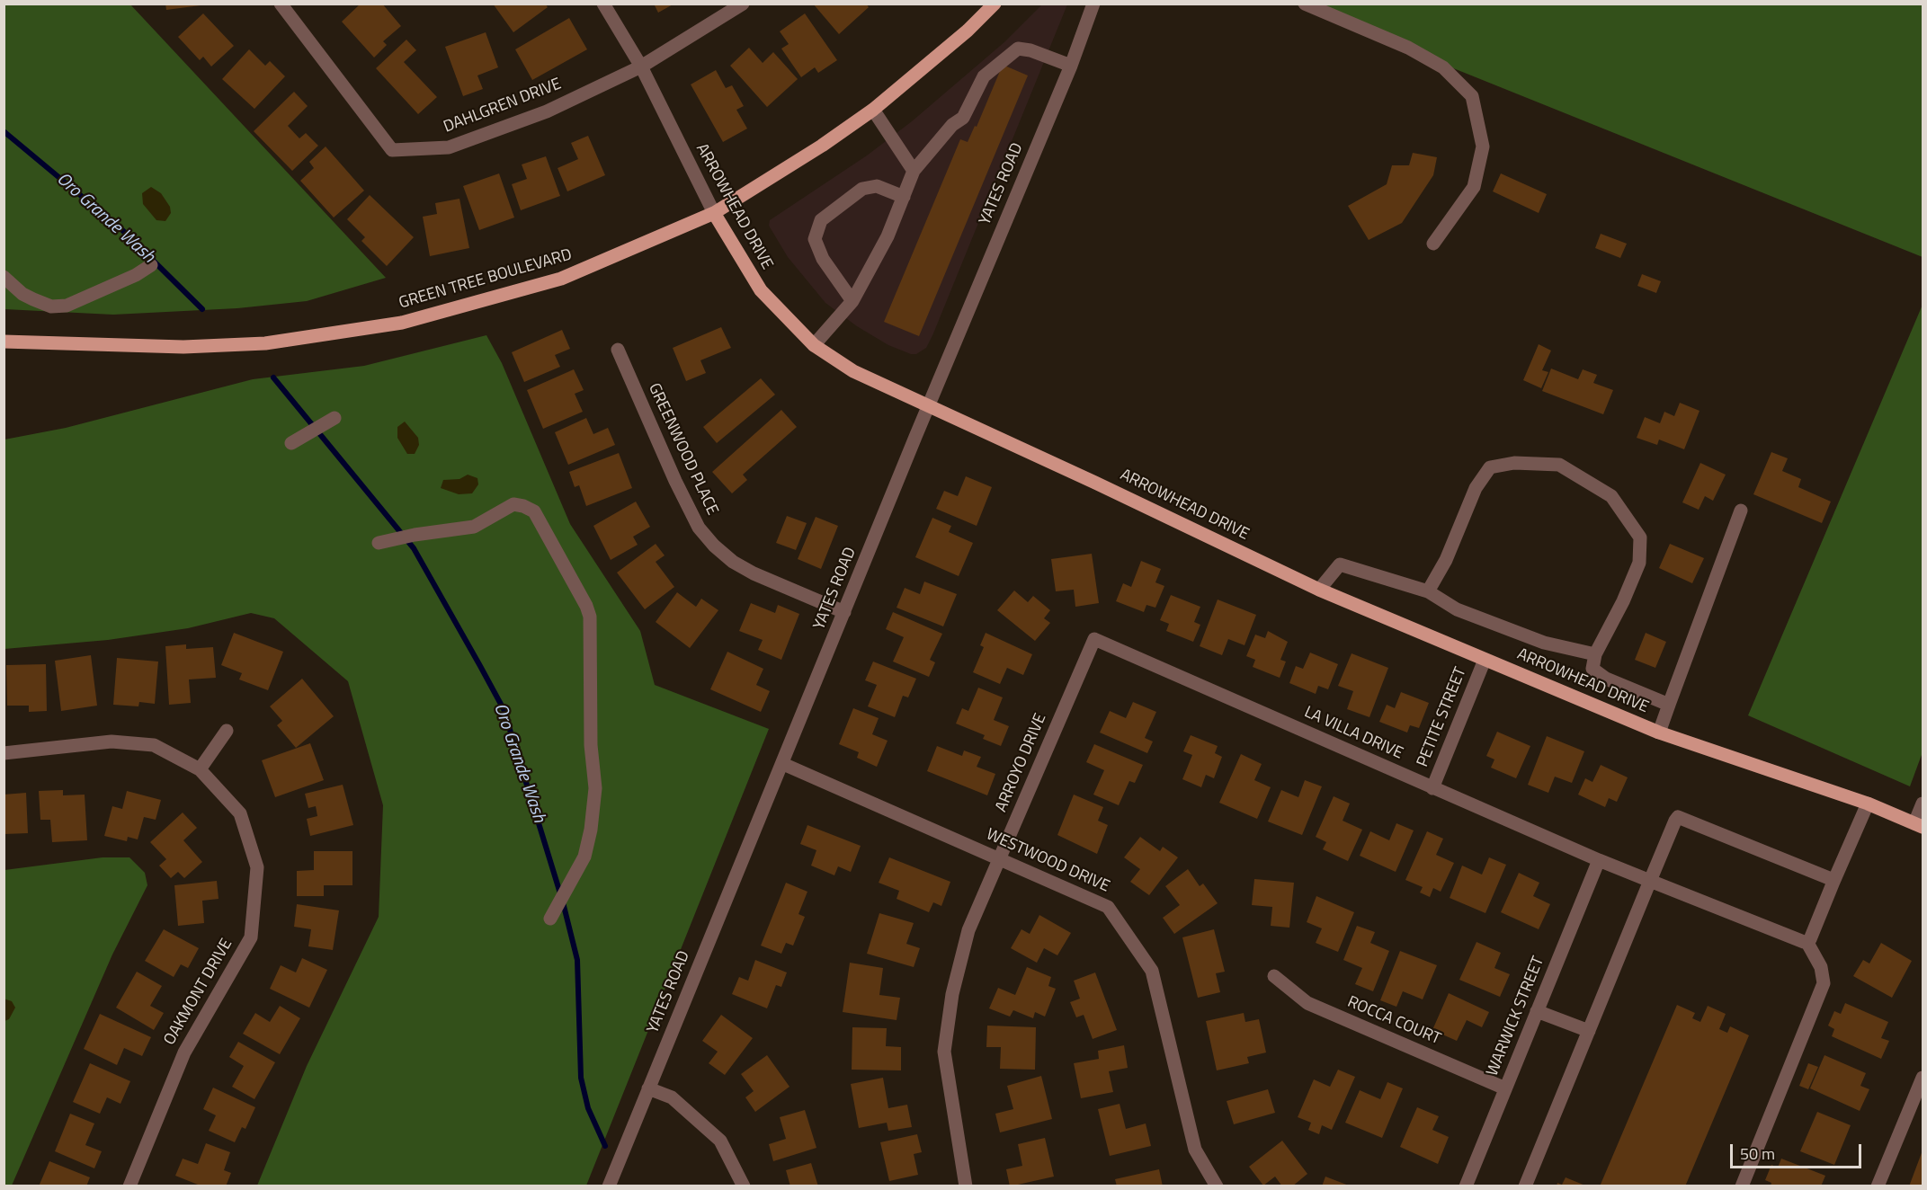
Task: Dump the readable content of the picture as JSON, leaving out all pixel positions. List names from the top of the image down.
{
  "streets": {
    "main road": ["ARROWHEAD DRIVE", "GREEN TREE BOULEVARD"],
    "street": [
      "DAHLGREN DRIVE",
      "YATES ROAD",
      "GREENWOOD PLACE",
      "PETITE STREET",
      "LA VILLA DRIVE",
      "ARROYO DRIVE",
      "WESTWOOD DRIVE",
      "OAKMONT DRIVE",
      "WARWICK STREET",
      "ROCCA COURT"
    ]
  },
  "crossings": [
    ["DAHLGREN DRIVE", "ARROWHEAD DRIVE"],
    ["YATES ROAD", "ARROWHEAD DRIVE"],
    ["YATES ROAD", "GREENWOOD PLACE"],
    ["YATES ROAD", "WESTWOOD DRIVE"],
    ["ARROWHEAD DRIVE", "GREEN TREE BOULEVARD"],
    ["ARROWHEAD DRIVE", "PETITE STREET"],
    ["PETITE STREET", "LA VILLA DRIVE"],
    ["LA VILLA DRIVE", "ARROYO DRIVE"],
    ["LA VILLA DRIVE", "WARWICK STREET"],
    ["ARROYO DRIVE", "WESTWOOD DRIVE"],
    ["WARWICK STREET", "ROCCA COURT"]
  ],
  "water": ["Oro Grande Wash"],
  "scale_bar": "50 m"
}
